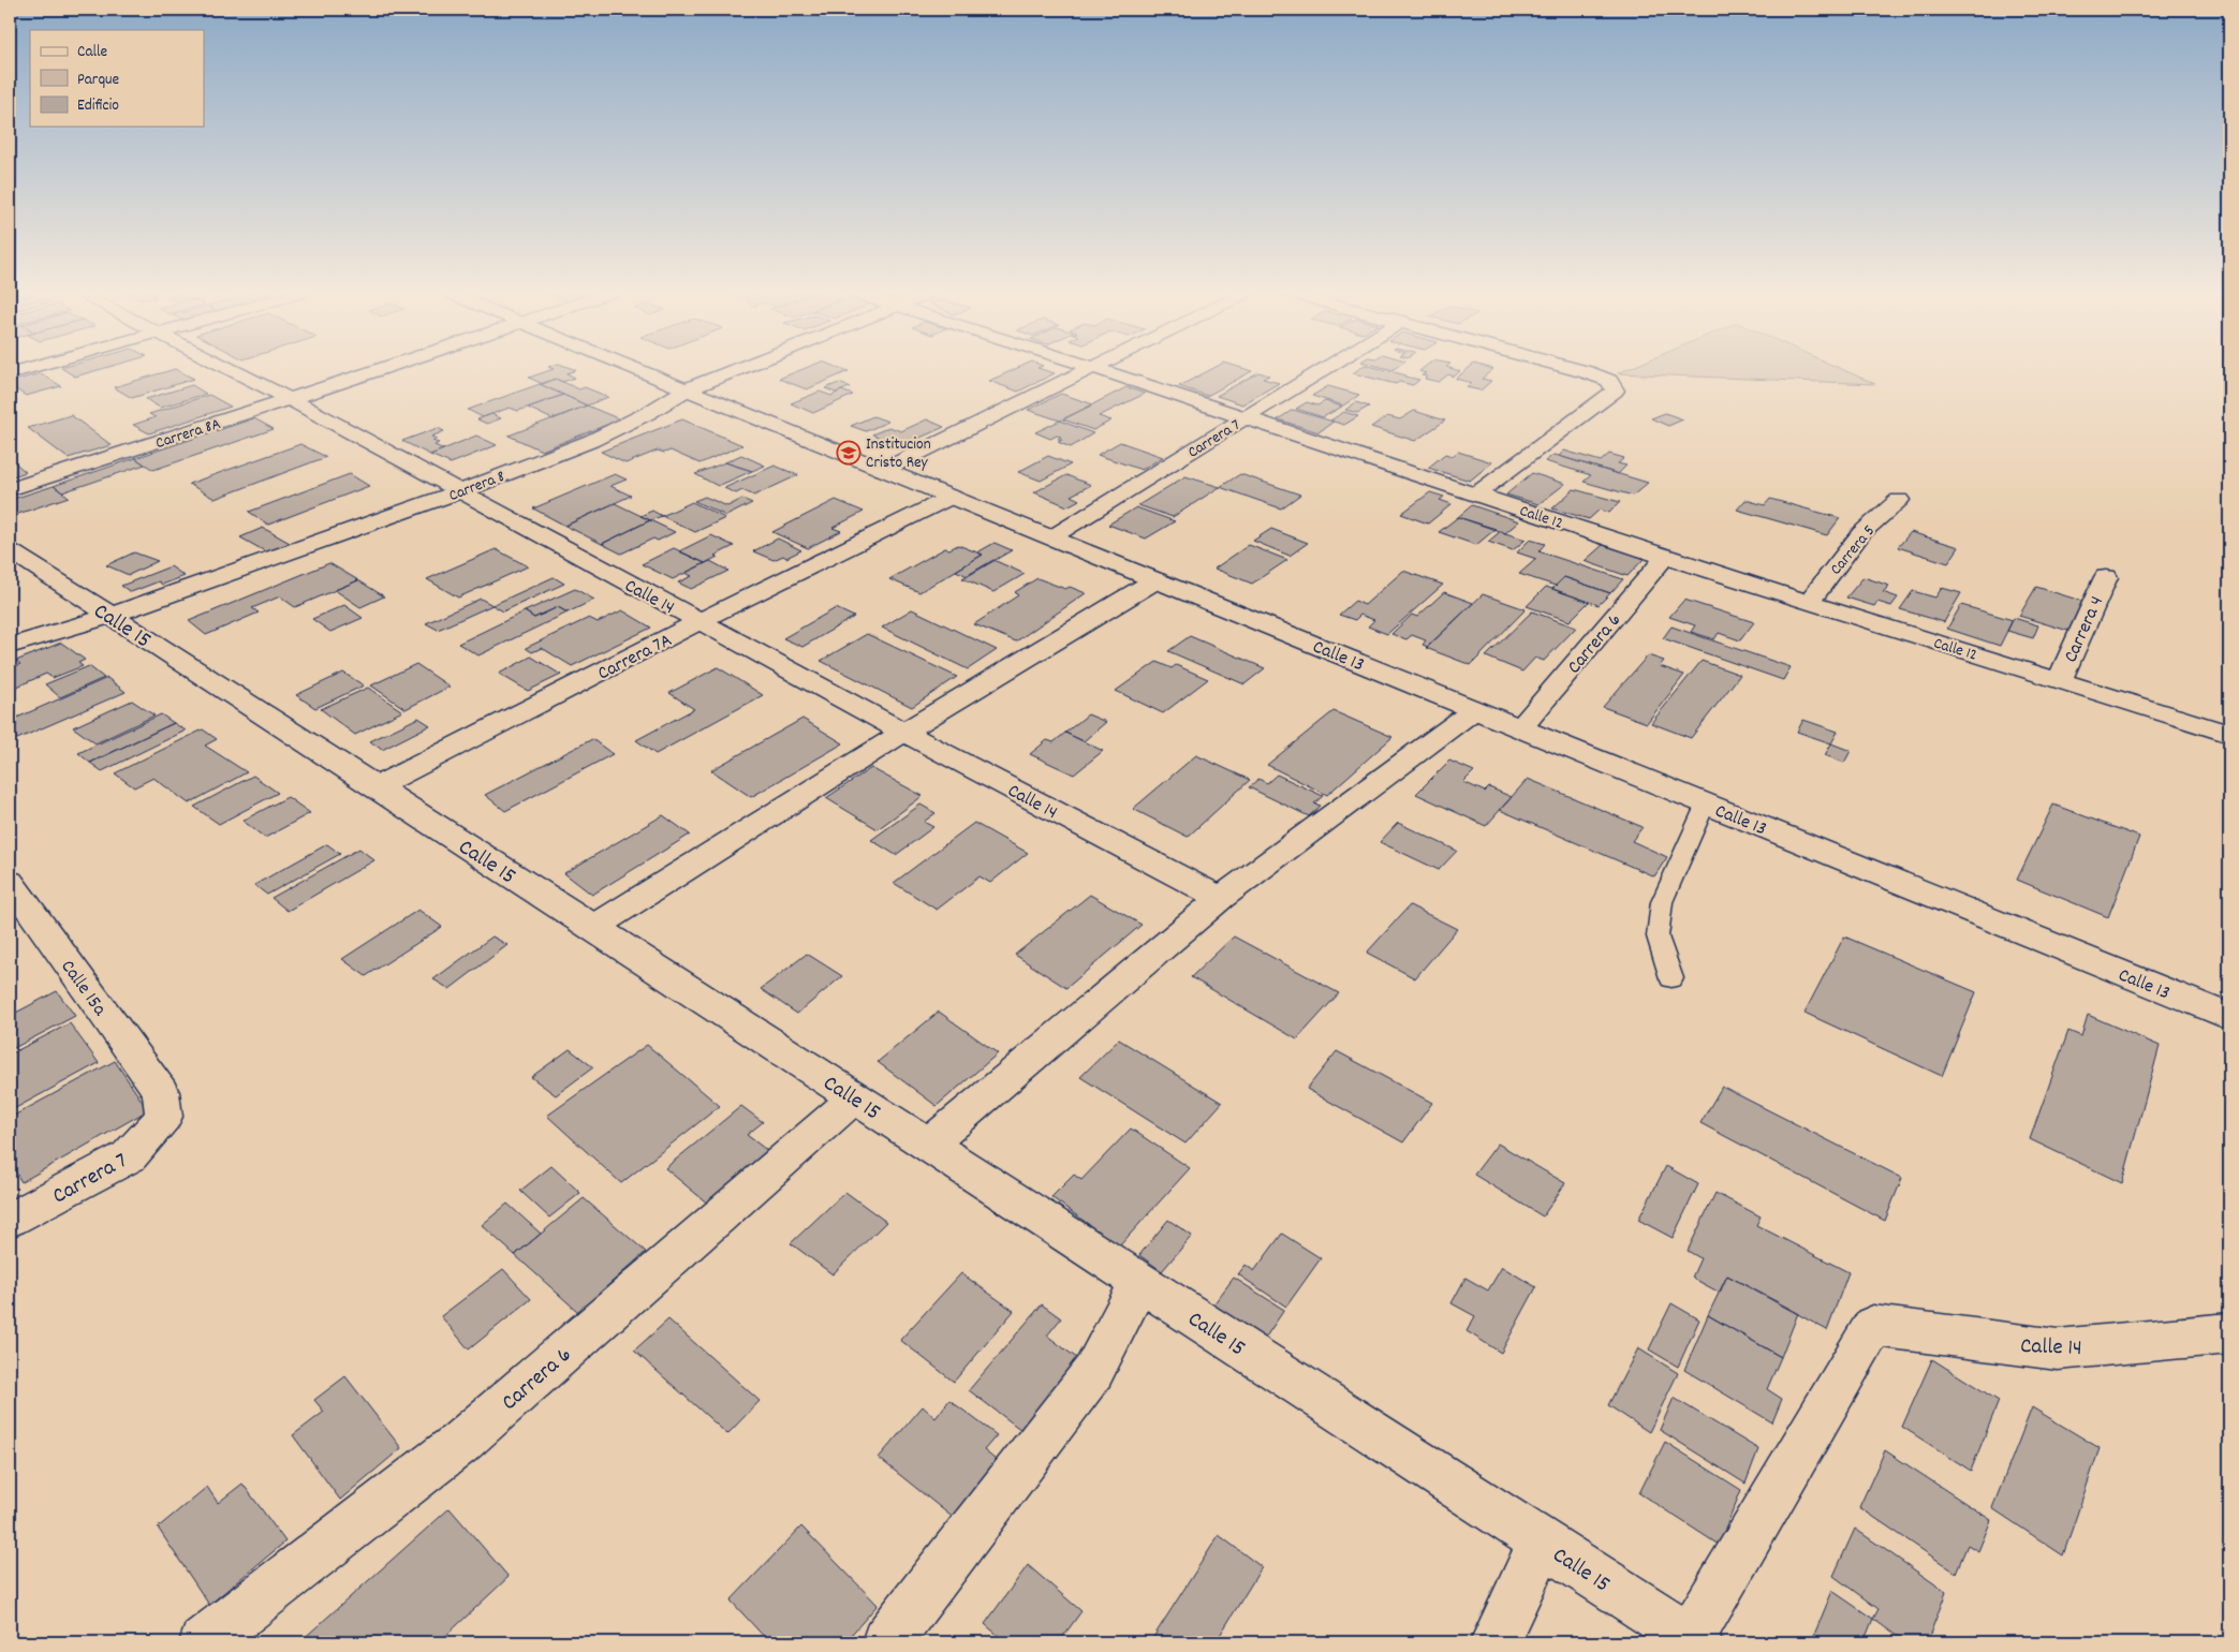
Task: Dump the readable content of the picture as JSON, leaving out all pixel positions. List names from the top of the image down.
{
  "streets": {
    "main road": [
      "Carrera 8A",
      "Carrera 7",
      "Carrera 8",
      "Calle 12",
      "Carrera 5",
      "Calle 14",
      "Calle 15",
      "Carrera 4",
      "Carrera 6",
      "Calle 13",
      "Carrera 7A",
      "Calle 15a"
    ]
  },
  "crossings": [
    ["Carrera 8A", "Calle 14"],
    ["Carrera 7", "Calle 12"],
    ["Carrera 7", "Calle 13"],
    ["Carrera 7", "Calle 15a"],
    ["Carrera 8", "Calle 14"],
    ["Carrera 8", "Calle 15"],
    ["Carrera 8", "Calle 13"],
    ["Calle 12", "Carrera 5"],
    ["Calle 12", "Carrera 4"],
    ["Calle 12", "Carrera 6"],
    ["Calle 14", "Calle 15"],
    ["Calle 14", "Carrera 7A"],
    ["Calle 15", "Carrera 6"],
    ["Calle 15", "Carrera 7A"],
    ["Carrera 6", "Calle 13"],
    ["Calle 13", "Carrera 7A"]
  ],
  "places": {
    "school or university": ["Institucion Cristo Rey"]
  },
  "legend": ["Calle", "Parque", "Edificio"]
}
